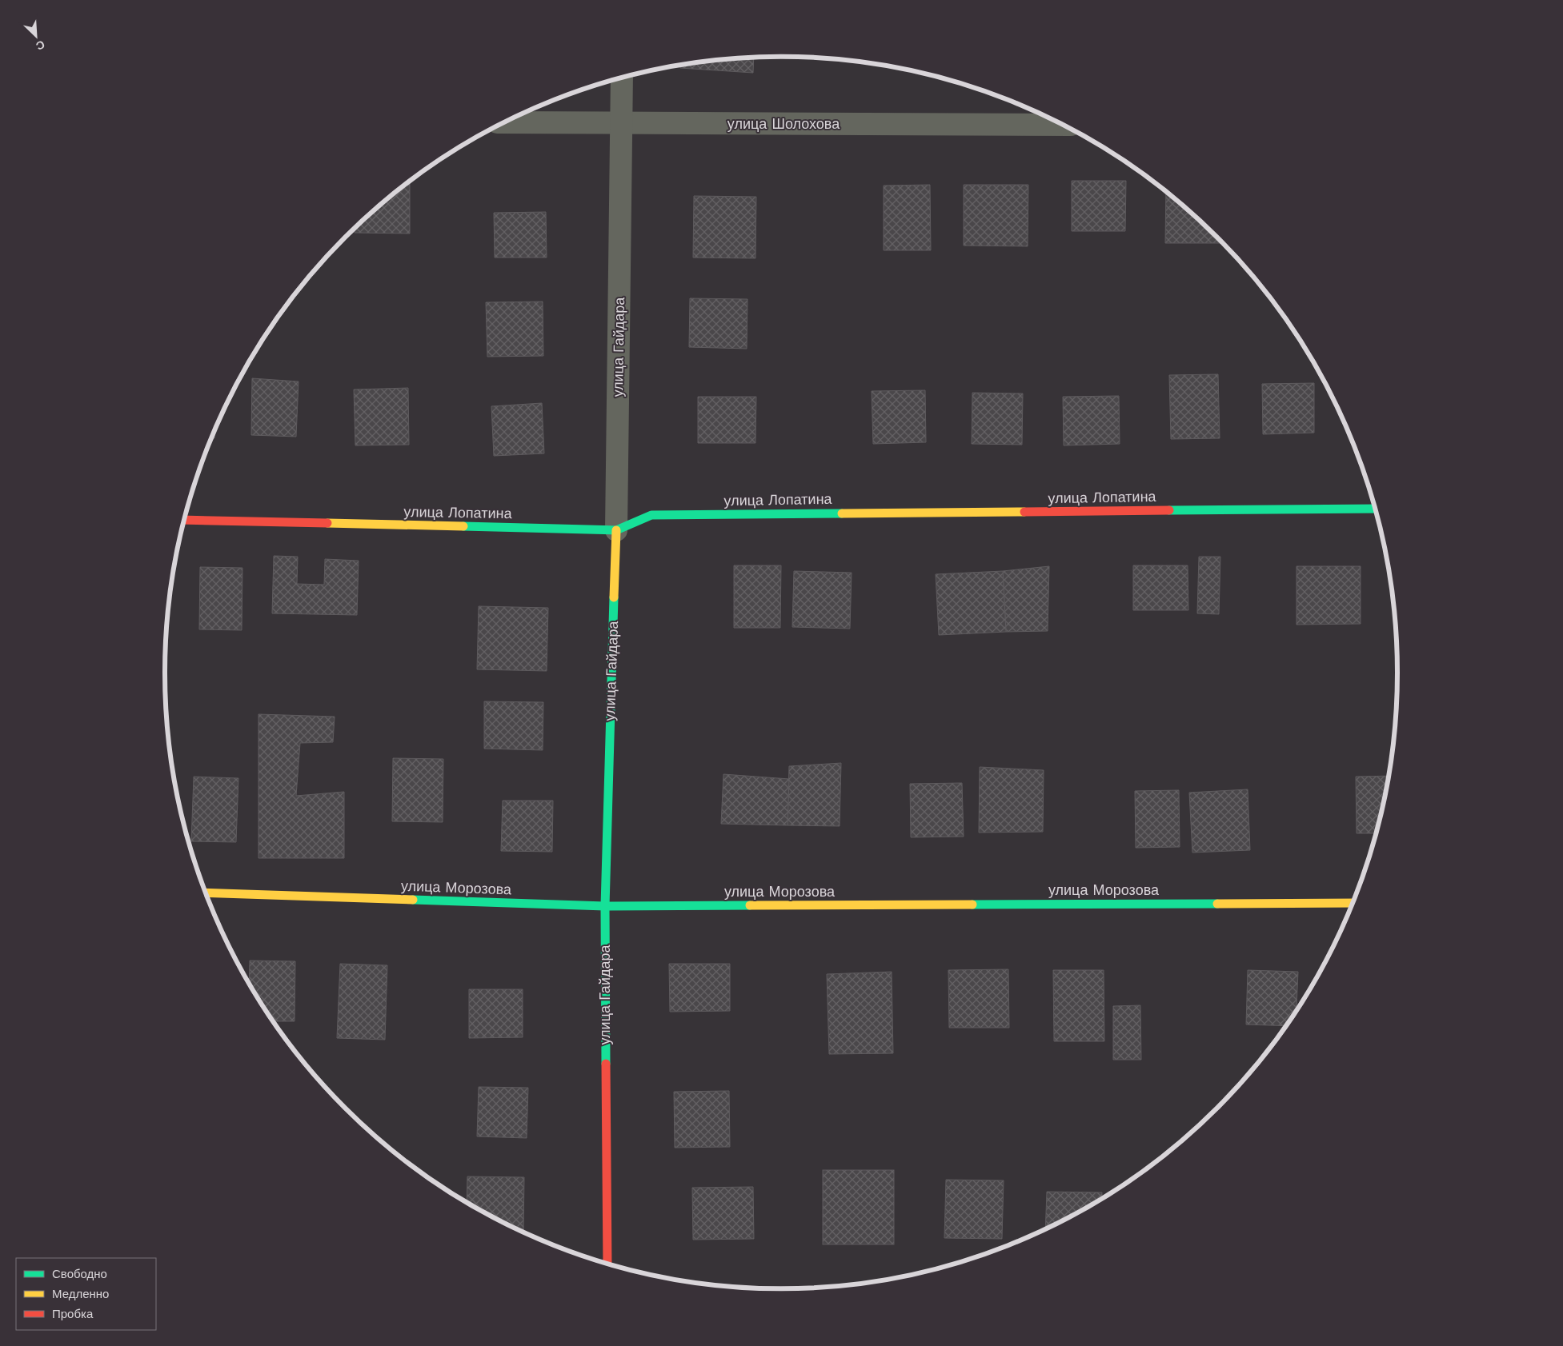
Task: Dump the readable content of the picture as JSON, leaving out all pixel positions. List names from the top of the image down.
{
  "streets": {
    "street": [
      "улица Шолохова",
      "улица Гайдара",
      "улица Лопатина",
      "улица Морозова"
    ]
  },
  "crossings": [
    ["улица Шолохова", "улица Гайдара"],
    ["улица Гайдара", "улица Лопатина"],
    ["улица Гайдара", "улица Морозова"]
  ],
  "legend": ["Свободно", "Медленно", "Пробка"],
  "north": "bottom right"
}
